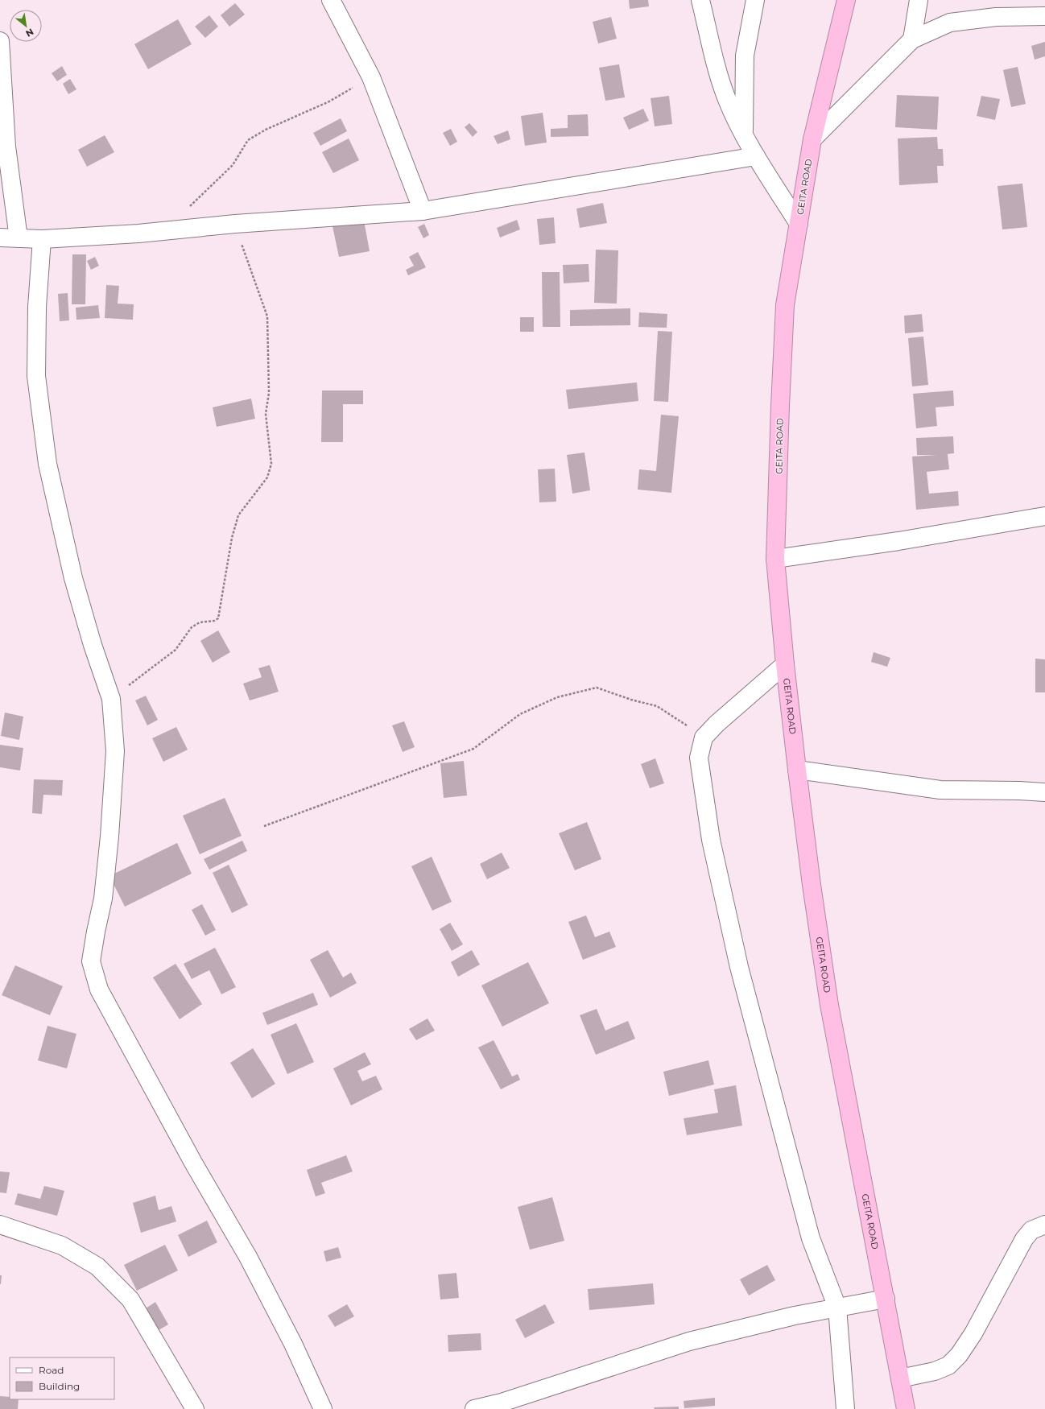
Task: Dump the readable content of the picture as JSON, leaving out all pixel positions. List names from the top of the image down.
{
  "streets": {
    "highway": ["GEITA ROAD"]
  },
  "legend": ["Road", "Building"],
  "north": "bottom right"
}
